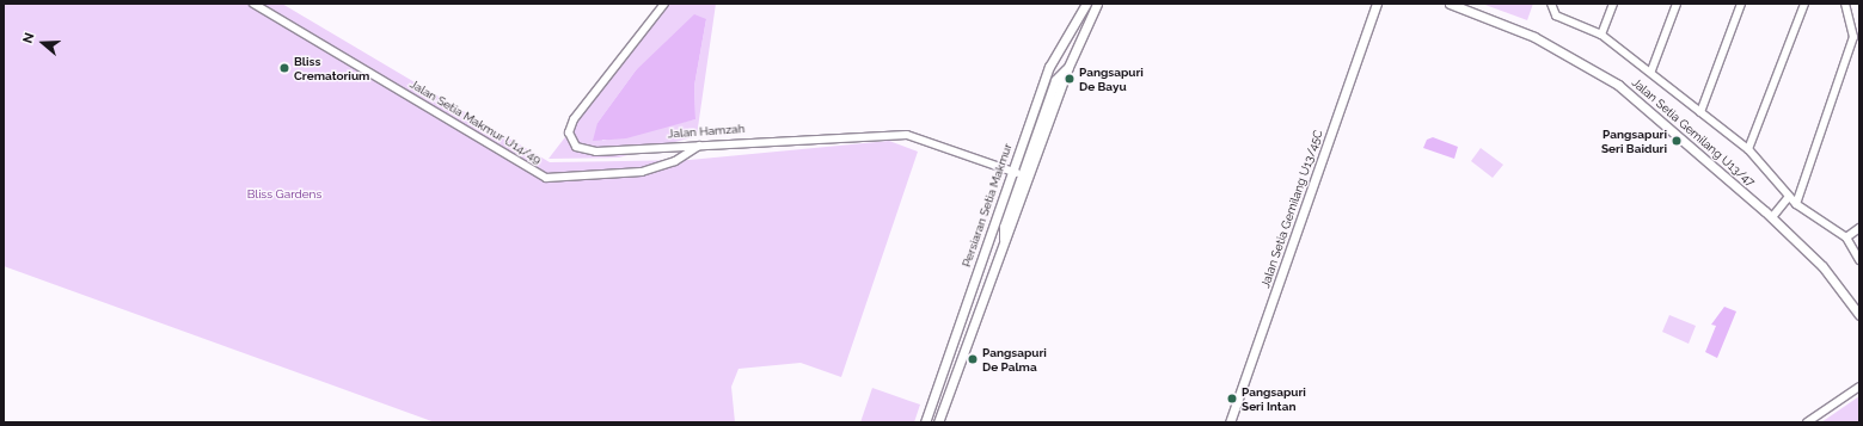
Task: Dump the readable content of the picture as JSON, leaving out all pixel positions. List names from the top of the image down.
{
  "streets": {
    "street": [
      "Jalan Setia Makmur U14/49",
      "Jalan Hamzah",
      "Jalan Setia Gemilang U13/47",
      "Persiaran Setia Makmur",
      "Jalan Setia Gemilang U13/45C"
    ]
  },
  "crossings": [
    ["Jalan Setia Makmur U14/49", "Jalan Hamzah"],
    ["Jalan Hamzah", "Persiaran Setia Makmur"]
  ],
  "parks": ["Bliss Gardens"],
  "places": [
    "Bliss Crematorium",
    "Pangsapuri De Bayu",
    "Pangsapuri Seri Baiduri",
    "Pangsapuri De Palma",
    "Pangsapuri Seri Intan"
  ],
  "north": "left"
}
